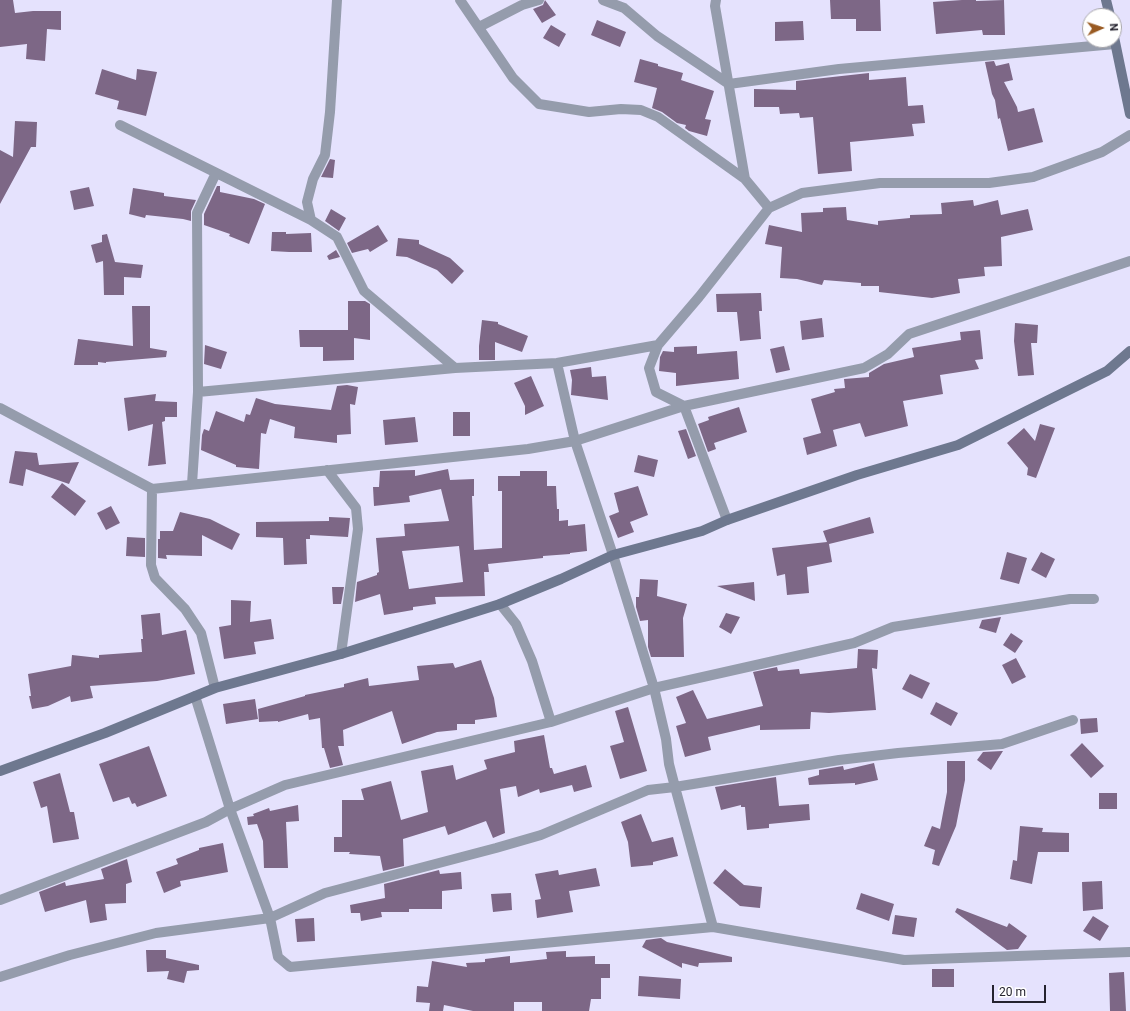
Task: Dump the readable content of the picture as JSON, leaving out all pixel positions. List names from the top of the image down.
{
  "scale_bar": "20 m",
  "north": "right"
}
